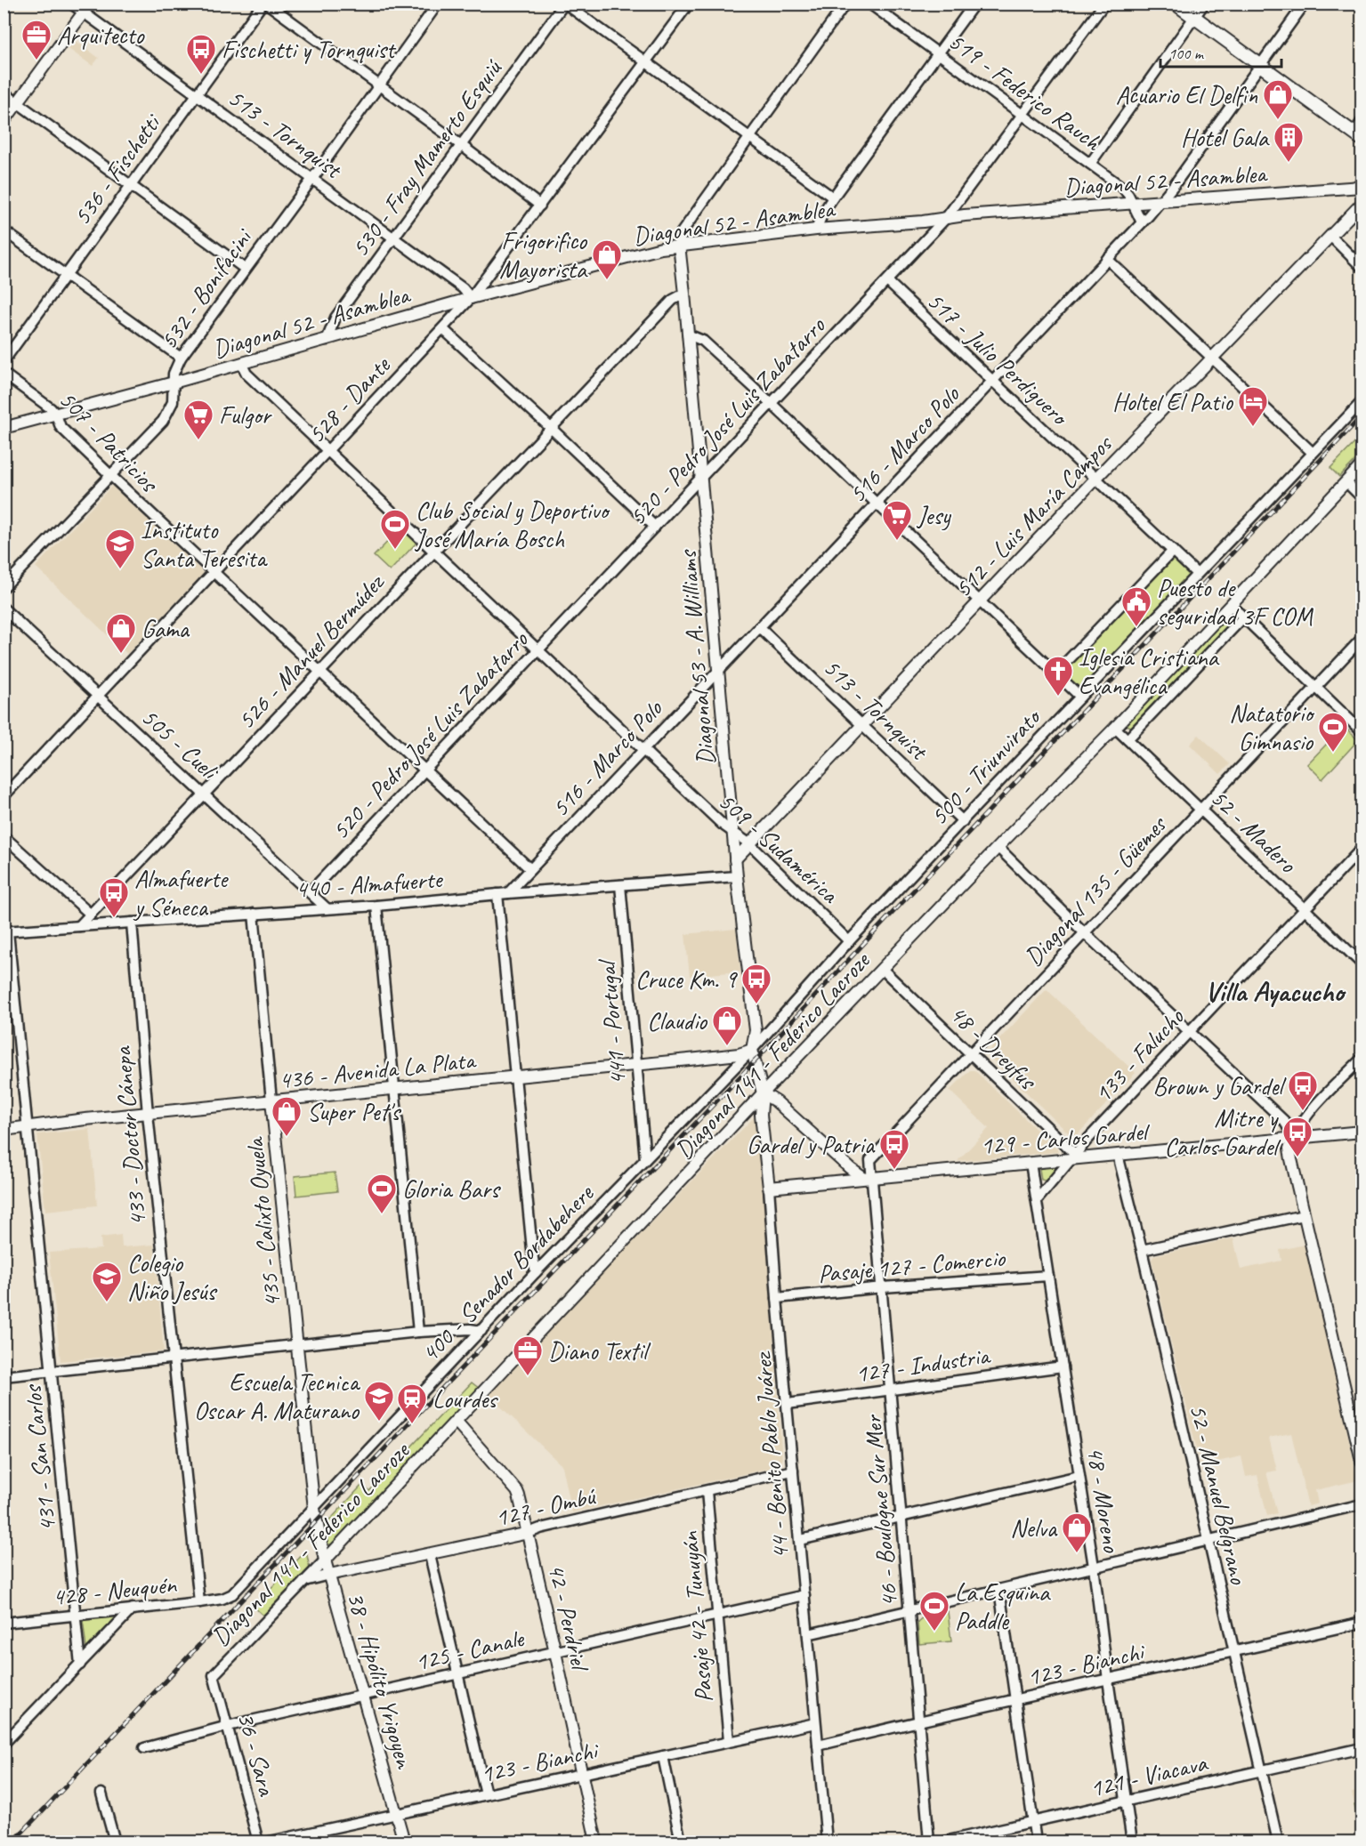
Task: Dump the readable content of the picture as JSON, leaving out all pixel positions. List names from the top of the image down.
{
  "streets": {
    "street": [
      "519 - Federico Rauch",
      "513 - Tornquist",
      "530 - Fray Mamerto Esquiú",
      "536 - Fischetti",
      "Diagonal 52 - Asamblea",
      "532 - Bonifacini",
      "517 - Julio Perdiguero",
      "528 - Dante",
      "520 - Pedro José Luis Zabatarro",
      "507 - Patricios",
      "516 - Marco Polo",
      "512 - Luis María Campos",
      "526 - Manuel Bermúdez",
      "Diagonal 53 - A. Williams",
      "505 - Cueli",
      "500 - Triunvirato",
      "52 - Madero",
      "509 - Sudamérica",
      "440 - Almafuerte",
      "Diagonal 135 - Güemes",
      "441 - Portugal",
      "48 - Dreyfus",
      "Diagonal 141 - Federico Lacroze",
      "133 - Falucho",
      "436 - Avenida La Plata",
      "433 - Doctor Cánepa",
      "129 - Carlos Gardel",
      "435 - Calixto Oyuela",
      "Pasaje 127 - Comercio",
      "400 - Senador Bordabehere",
      "127 - Industria",
      "44 - Benito Pablo Juárez",
      "431 - San Carlos",
      "52 - Manuel Belgrano",
      "48 - Moreno",
      "127 - Ombú",
      "46 - Boulogne Sur Mer",
      "428 - Neuquén",
      "42 - Perdriel",
      "Pasaje 42 - Tunuyán",
      "125 - Canale",
      "123 - Bianchi",
      "38 - Hipólito Yrigoyen",
      "36 - Sara",
      "121 - Viacava"
    ]
  },
  "crossings": [
    ["519 - Federico Rauch", "Diagonal 52 - Asamblea"],
    ["519 - Federico Rauch", "520 - Pedro José Luis Zabatarro"],
    ["519 - Federico Rauch", "516 - Marco Polo"],
    ["513 - Tornquist", "530 - Fray Mamerto Esquiú"],
    ["513 - Tornquist", "536 - Fischetti"],
    ["513 - Tornquist", "Diagonal 52 - Asamblea"],
    ["513 - Tornquist", "532 - Bonifacini"],
    ["513 - Tornquist", "528 - Dante"],
    ["513 - Tornquist", "516 - Marco Polo"],
    ["513 - Tornquist", "512 - Luis María Campos"],
    ["513 - Tornquist", "500 - Triunvirato"],
    ["530 - Fray Mamerto Esquiú", "Diagonal 52 - Asamblea"],
    ["Diagonal 52 - Asamblea", "532 - Bonifacini"],
    ["Diagonal 52 - Asamblea", "528 - Dante"],
    ["Diagonal 52 - Asamblea", "520 - Pedro José Luis Zabatarro"],
    ["Diagonal 52 - Asamblea", "507 - Patricios"],
    ["Diagonal 52 - Asamblea", "516 - Marco Polo"],
    ["Diagonal 52 - Asamblea", "Diagonal 53 - A. Williams"],
    ["Diagonal 52 - Asamblea", "509 - Sudamérica"],
    ["532 - Bonifacini", "507 - Patricios"],
    ["517 - Julio Perdiguero", "520 - Pedro José Luis Zabatarro"],
    ["517 - Julio Perdiguero", "516 - Marco Polo"],
    ["517 - Julio Perdiguero", "512 - Luis María Campos"],
    ["517 - Julio Perdiguero", "500 - Triunvirato"],
    ["528 - Dante", "507 - Patricios"],
    ["528 - Dante", "505 - Cueli"],
    ["528 - Dante", "509 - Sudamérica"],
    ["520 - Pedro José Luis Zabatarro", "507 - Patricios"],
    ["520 - Pedro José Luis Zabatarro", "Diagonal 53 - A. Williams"],
    ["520 - Pedro José Luis Zabatarro", "505 - Cueli"],
    ["520 - Pedro José Luis Zabatarro", "509 - Sudamérica"],
    ["507 - Patricios", "516 - Marco Polo"],
    ["507 - Patricios", "526 - Manuel Bermúdez"],
    ["516 - Marco Polo", "Diagonal 53 - A. Williams"],
    ["516 - Marco Polo", "509 - Sudamérica"],
    ["516 - Marco Polo", "440 - Almafuerte"],
    ["512 - Luis María Campos", "Diagonal 53 - A. Williams"],
    ["512 - Luis María Campos", "509 - Sudamérica"],
    ["526 - Manuel Bermúdez", "Diagonal 53 - A. Williams"],
    ["526 - Manuel Bermúdez", "505 - Cueli"],
    ["526 - Manuel Bermúdez", "509 - Sudamérica"],
    ["526 - Manuel Bermúdez", "440 - Almafuerte"],
    ["Diagonal 53 - A. Williams", "500 - Triunvirato"],
    ["Diagonal 53 - A. Williams", "509 - Sudamérica"],
    ["Diagonal 53 - A. Williams", "440 - Almafuerte"],
    ["Diagonal 53 - A. Williams", "436 - Avenida La Plata"],
    ["Diagonal 53 - A. Williams", "400 - Senador Bordabehere"],
    ["Diagonal 53 - A. Williams", "44 - Benito Pablo Juárez"],
    ["505 - Cueli", "440 - Almafuerte"],
    ["500 - Triunvirato", "509 - Sudamérica"],
    ["500 - Triunvirato", "436 - Avenida La Plata"],
    ["500 - Triunvirato", "400 - Senador Bordabehere"],
    ["52 - Madero", "Diagonal 135 - Güemes"],
    ["52 - Madero", "Diagonal 141 - Federico Lacroze"],
    ["52 - Madero", "133 - Falucho"],
    ["440 - Almafuerte", "441 - Portugal"],
    ["440 - Almafuerte", "433 - Doctor Cánepa"],
    ["440 - Almafuerte", "435 - Calixto Oyuela"],
    ["440 - Almafuerte", "431 - San Carlos"],
    ["Diagonal 135 - Güemes", "48 - Dreyfus"],
    ["Diagonal 135 - Güemes", "129 - Carlos Gardel"],
    ["Diagonal 135 - Güemes", "46 - Boulogne Sur Mer"],
    ["441 - Portugal", "436 - Avenida La Plata"],
    ["441 - Portugal", "400 - Senador Bordabehere"],
    ["48 - Dreyfus", "Diagonal 141 - Federico Lacroze"],
    ["48 - Dreyfus", "133 - Falucho"],
    ["48 - Dreyfus", "129 - Carlos Gardel"],
    ["Diagonal 141 - Federico Lacroze", "44 - Benito Pablo Juárez"],
    ["Diagonal 141 - Federico Lacroze", "127 - Ombú"],
    ["Diagonal 141 - Federico Lacroze", "42 - Perdriel"],
    ["Diagonal 141 - Federico Lacroze", "38 - Hipólito Yrigoyen"],
    ["Diagonal 141 - Federico Lacroze", "36 - Sara"],
    ["133 - Falucho", "129 - Carlos Gardel"],
    ["133 - Falucho", "48 - Moreno"],
    ["436 - Avenida La Plata", "433 - Doctor Cánepa"],
    ["436 - Avenida La Plata", "435 - Calixto Oyuela"],
    ["436 - Avenida La Plata", "400 - Senador Bordabehere"],
    ["436 - Avenida La Plata", "431 - San Carlos"],
    ["433 - Doctor Cánepa", "428 - Neuquén"],
    ["129 - Carlos Gardel", "44 - Benito Pablo Juárez"],
    ["129 - Carlos Gardel", "52 - Manuel Belgrano"],
    ["129 - Carlos Gardel", "48 - Moreno"],
    ["129 - Carlos Gardel", "46 - Boulogne Sur Mer"],
    ["435 - Calixto Oyuela", "400 - Senador Bordabehere"],
    ["435 - Calixto Oyuela", "38 - Hipólito Yrigoyen"],
    ["Pasaje 127 - Comercio", "44 - Benito Pablo Juárez"],
    ["Pasaje 127 - Comercio", "48 - Moreno"],
    ["Pasaje 127 - Comercio", "46 - Boulogne Sur Mer"],
    ["400 - Senador Bordabehere", "428 - Neuquén"],
    ["127 - Industria", "44 - Benito Pablo Juárez"],
    ["127 - Industria", "48 - Moreno"],
    ["127 - Industria", "46 - Boulogne Sur Mer"],
    ["44 - Benito Pablo Juárez", "127 - Ombú"],
    ["44 - Benito Pablo Juárez", "125 - Canale"],
    ["44 - Benito Pablo Juárez", "123 - Bianchi"],
    ["431 - San Carlos", "428 - Neuquén"],
    ["52 - Manuel Belgrano", "123 - Bianchi"],
    ["52 - Manuel Belgrano", "121 - Viacava"],
    ["48 - Moreno", "123 - Bianchi"],
    ["48 - Moreno", "121 - Viacava"],
    ["127 - Ombú", "42 - Perdriel"],
    ["127 - Ombú", "Pasaje 42 - Tunuyán"],
    ["127 - Ombú", "38 - Hipólito Yrigoyen"],
    ["46 - Boulogne Sur Mer", "123 - Bianchi"],
    ["42 - Perdriel", "125 - Canale"],
    ["42 - Perdriel", "123 - Bianchi"],
    ["Pasaje 42 - Tunuyán", "125 - Canale"],
    ["Pasaje 42 - Tunuyán", "123 - Bianchi"],
    ["125 - Canale", "38 - Hipólito Yrigoyen"],
    ["125 - Canale", "36 - Sara"],
    ["123 - Bianchi", "38 - Hipólito Yrigoyen"]
  ],
  "districts": ["Villa Ayacucho"],
  "places": {
    "office": ["Arquitecto", "Diano Textil"],
    "bus stop": [
      "Fischetti y Tornquist",
      "Almafuerte y Séneca",
      "Cruce Km. 9",
      "Brown y Gardel",
      "Mitre y Carlos Gardel",
      "Gardel y Patria"
    ],
    "shop": [
      "Acuario El Delfin",
      "Frigorifico Mayorista",
      "Gama",
      "Claudio",
      "Super Pet's",
      "Nelva"
    ],
    "building": ["Hotel Gala"],
    "hotel": ["Holtel El Patio"],
    "supermarket": ["Fulgor", "Jesy"],
    "sports": [
      "Club Social y Deportivo José María Bosch",
      "Natatorio Gimnasio",
      "Gloria Bars",
      "La Esquina Paddle"
    ],
    "school or university": ["Instituto Santa Teresita", "Colegio Niño Jesús", "Escuela Tecnica Oscar A. Maturano"],
    "public building": ["Puesto de seguridad 3F COM"],
    "church": ["Iglesia Cristiana Evangélica"],
    "station": ["Lourdes"]
  },
  "scale_bar": "100 m"
}
